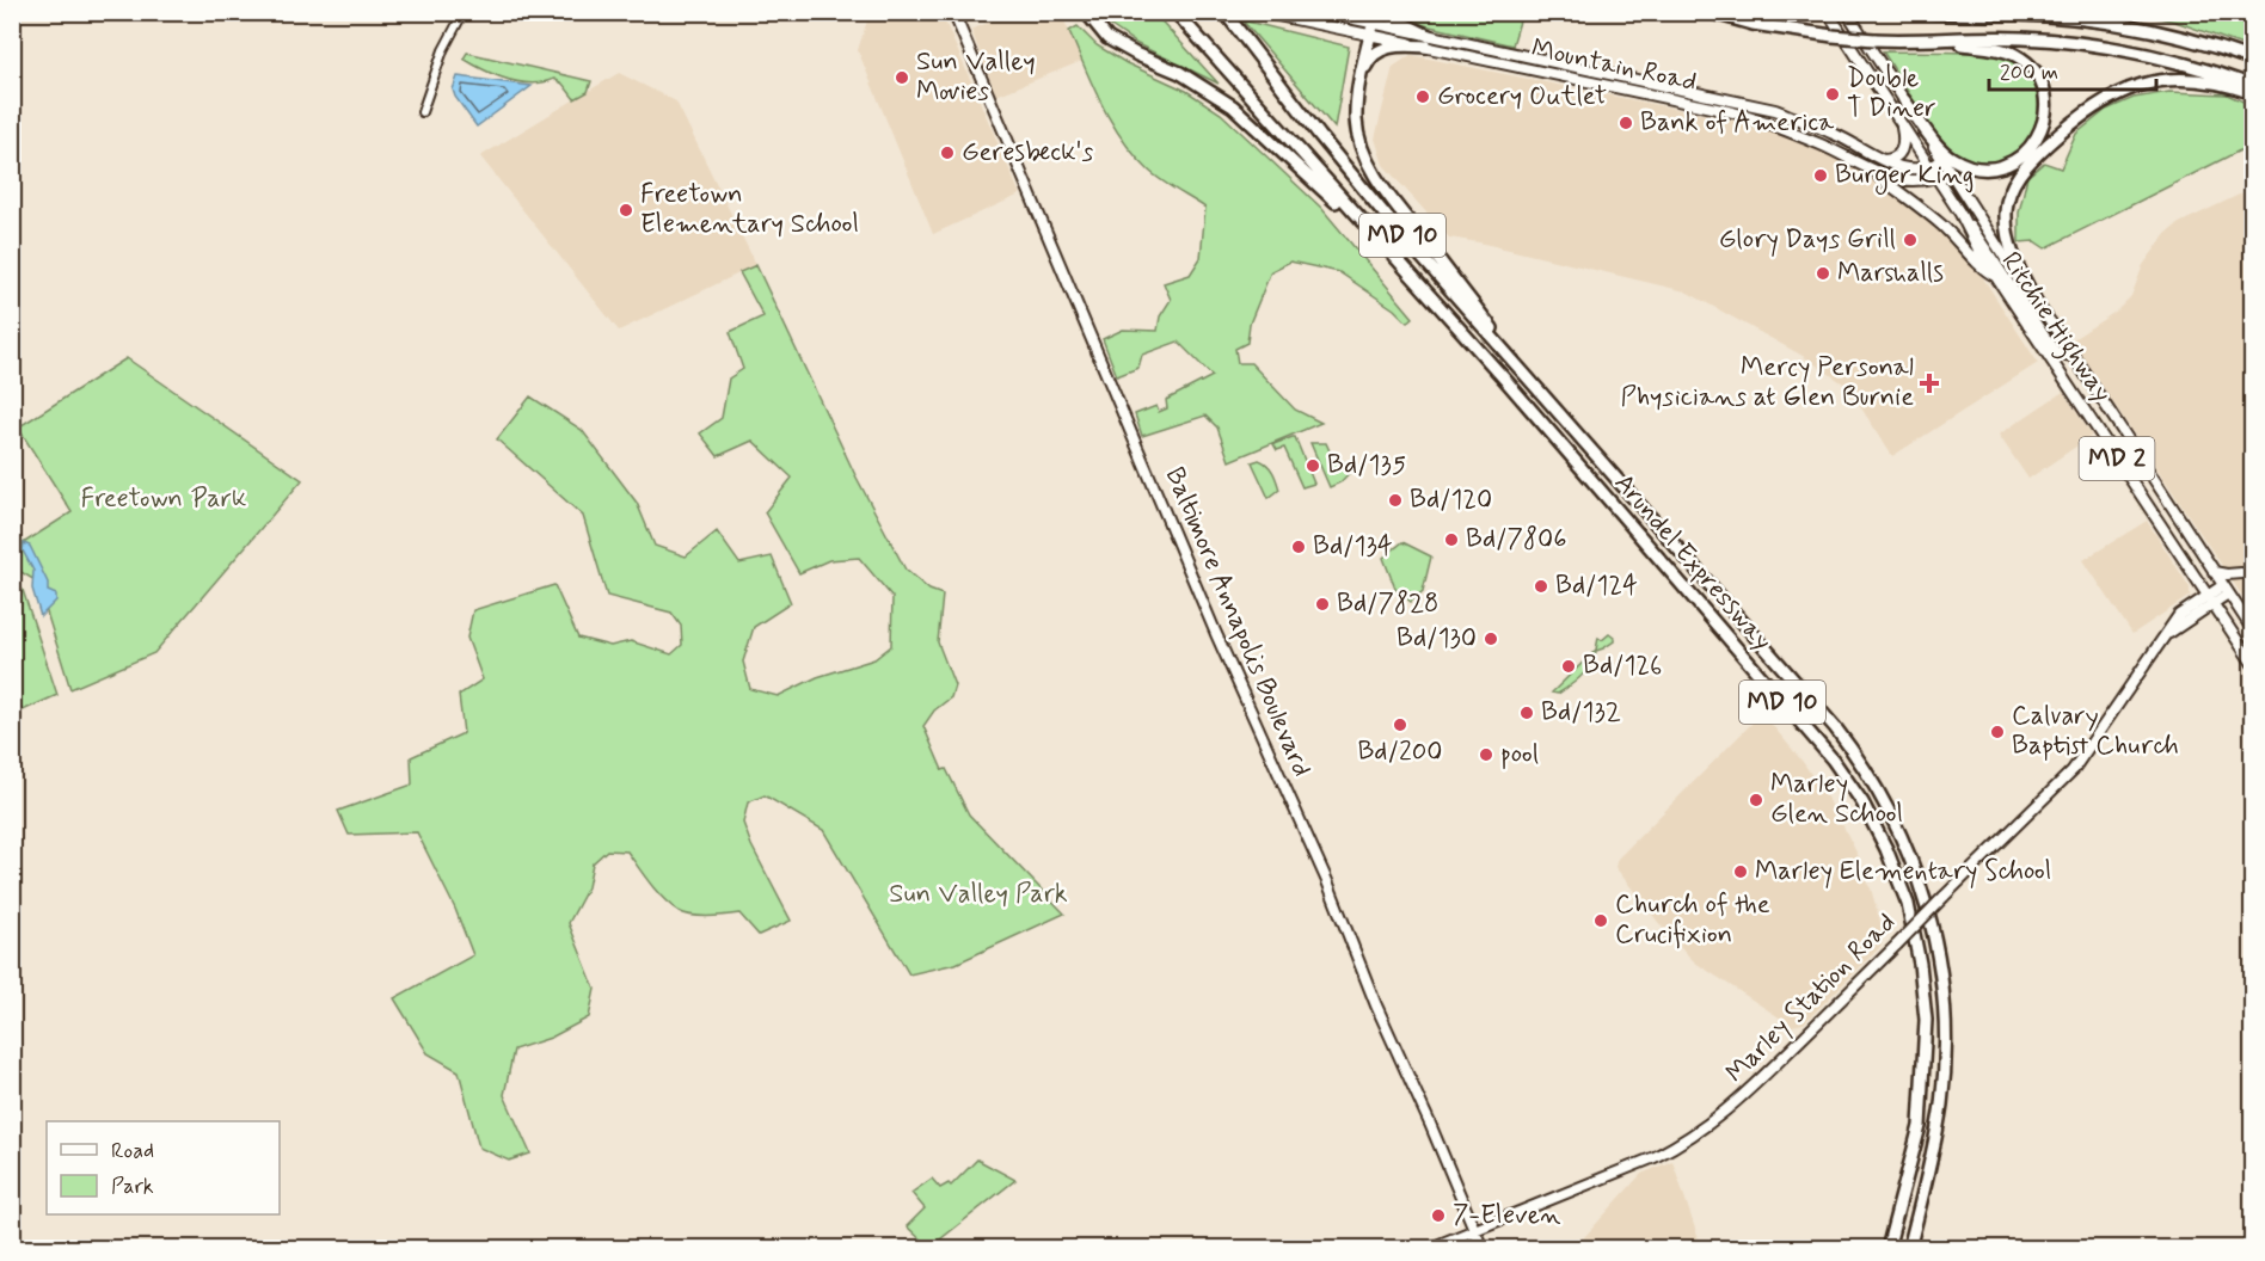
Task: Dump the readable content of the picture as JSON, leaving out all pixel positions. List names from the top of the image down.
{
  "streets": {
    "highway": ["MD 10", "Arundel Expressway"],
    "main road": [
      "Mountain Road",
      "Ritchie Highway",
      "MD 2",
      "Baltimore Annapolis Boulevard",
      "Marley Station Road"
    ]
  },
  "crossings": [
    ["Mountain Road", "Ritchie Highway"],
    ["Ritchie Highway", "Marley Station Road"],
    ["Baltimore Annapolis Boulevard", "Marley Station Road"]
  ],
  "parks": ["Freetown Park", "Sun Valley Park"],
  "places": {
    "other": [
      "Sun Valley Movies",
      "Double T Diner",
      "Grocery Outlet",
      "Bank of America",
      "Geresbeck's",
      "Burger King",
      "Freetown Elementary School",
      "Glory Days Grill",
      "Marshalls",
      "Bd/135",
      "Bd/120",
      "Bd/7806",
      "Bd/134",
      "Bd/124",
      "Bd/7828",
      "Bd/130",
      "Bd/126",
      "Bd/132",
      "Bd/200",
      "Calvary Baptist Church",
      "pool",
      "Marley Glen School",
      "Marley Elementary School",
      "Church of the Crucifixion",
      "7-Eleven"
    ],
    "health": ["Mercy Personal Physicians at Glen Burnie"]
  },
  "legend": ["Road", "Park"],
  "scale_bar": "200 m"
}
